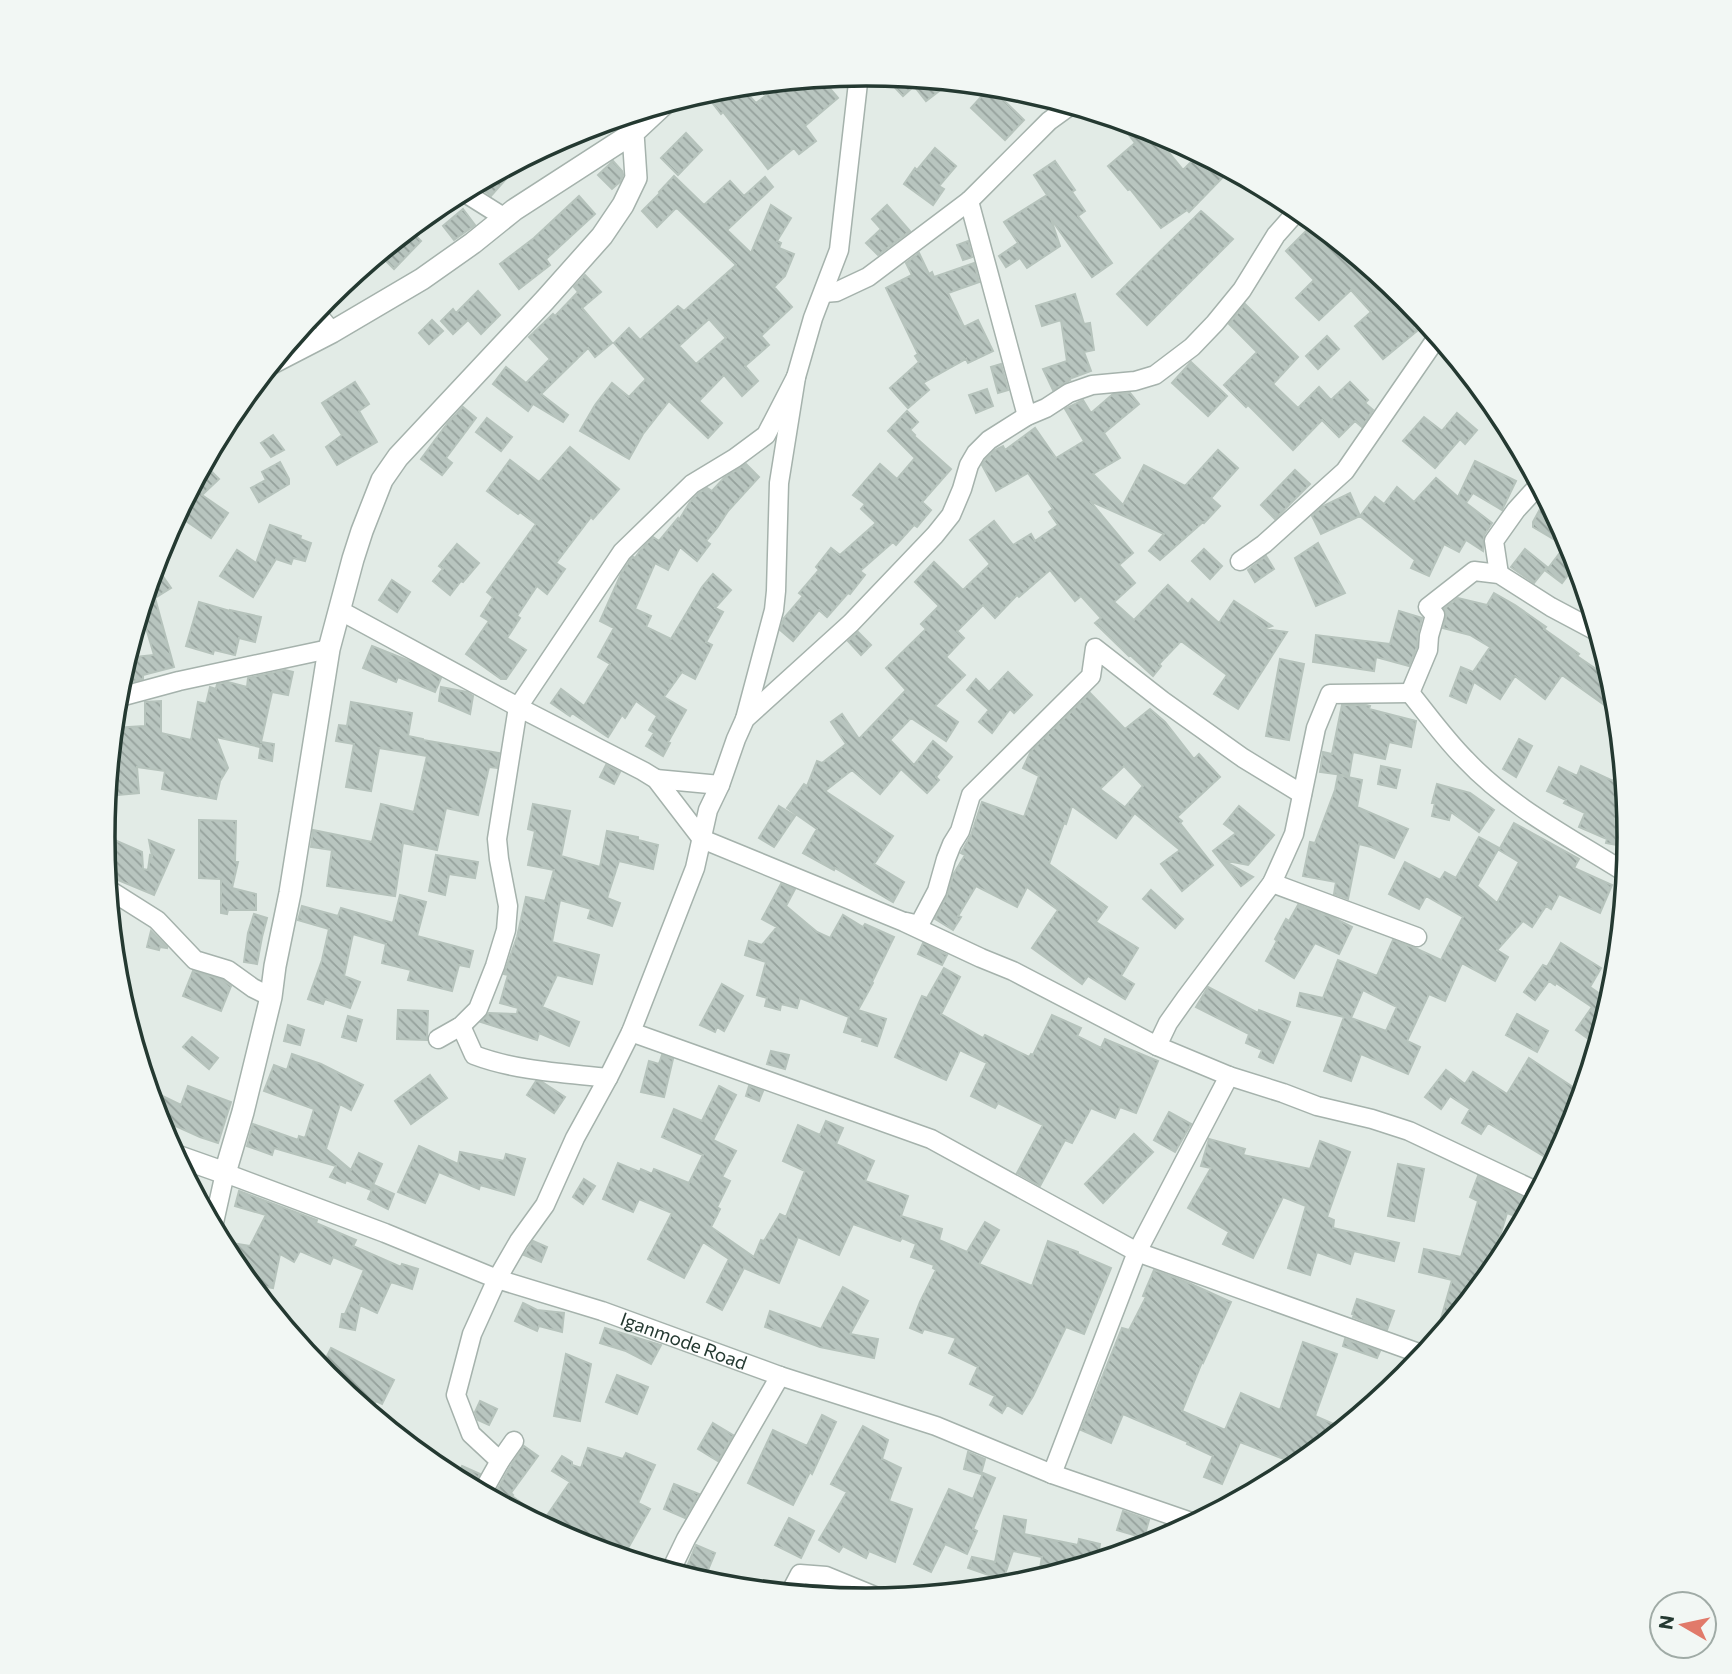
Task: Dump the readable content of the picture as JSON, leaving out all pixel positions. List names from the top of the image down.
{
  "streets": {
    "street": ["Iganmode Road"]
  },
  "north": "left"
}
